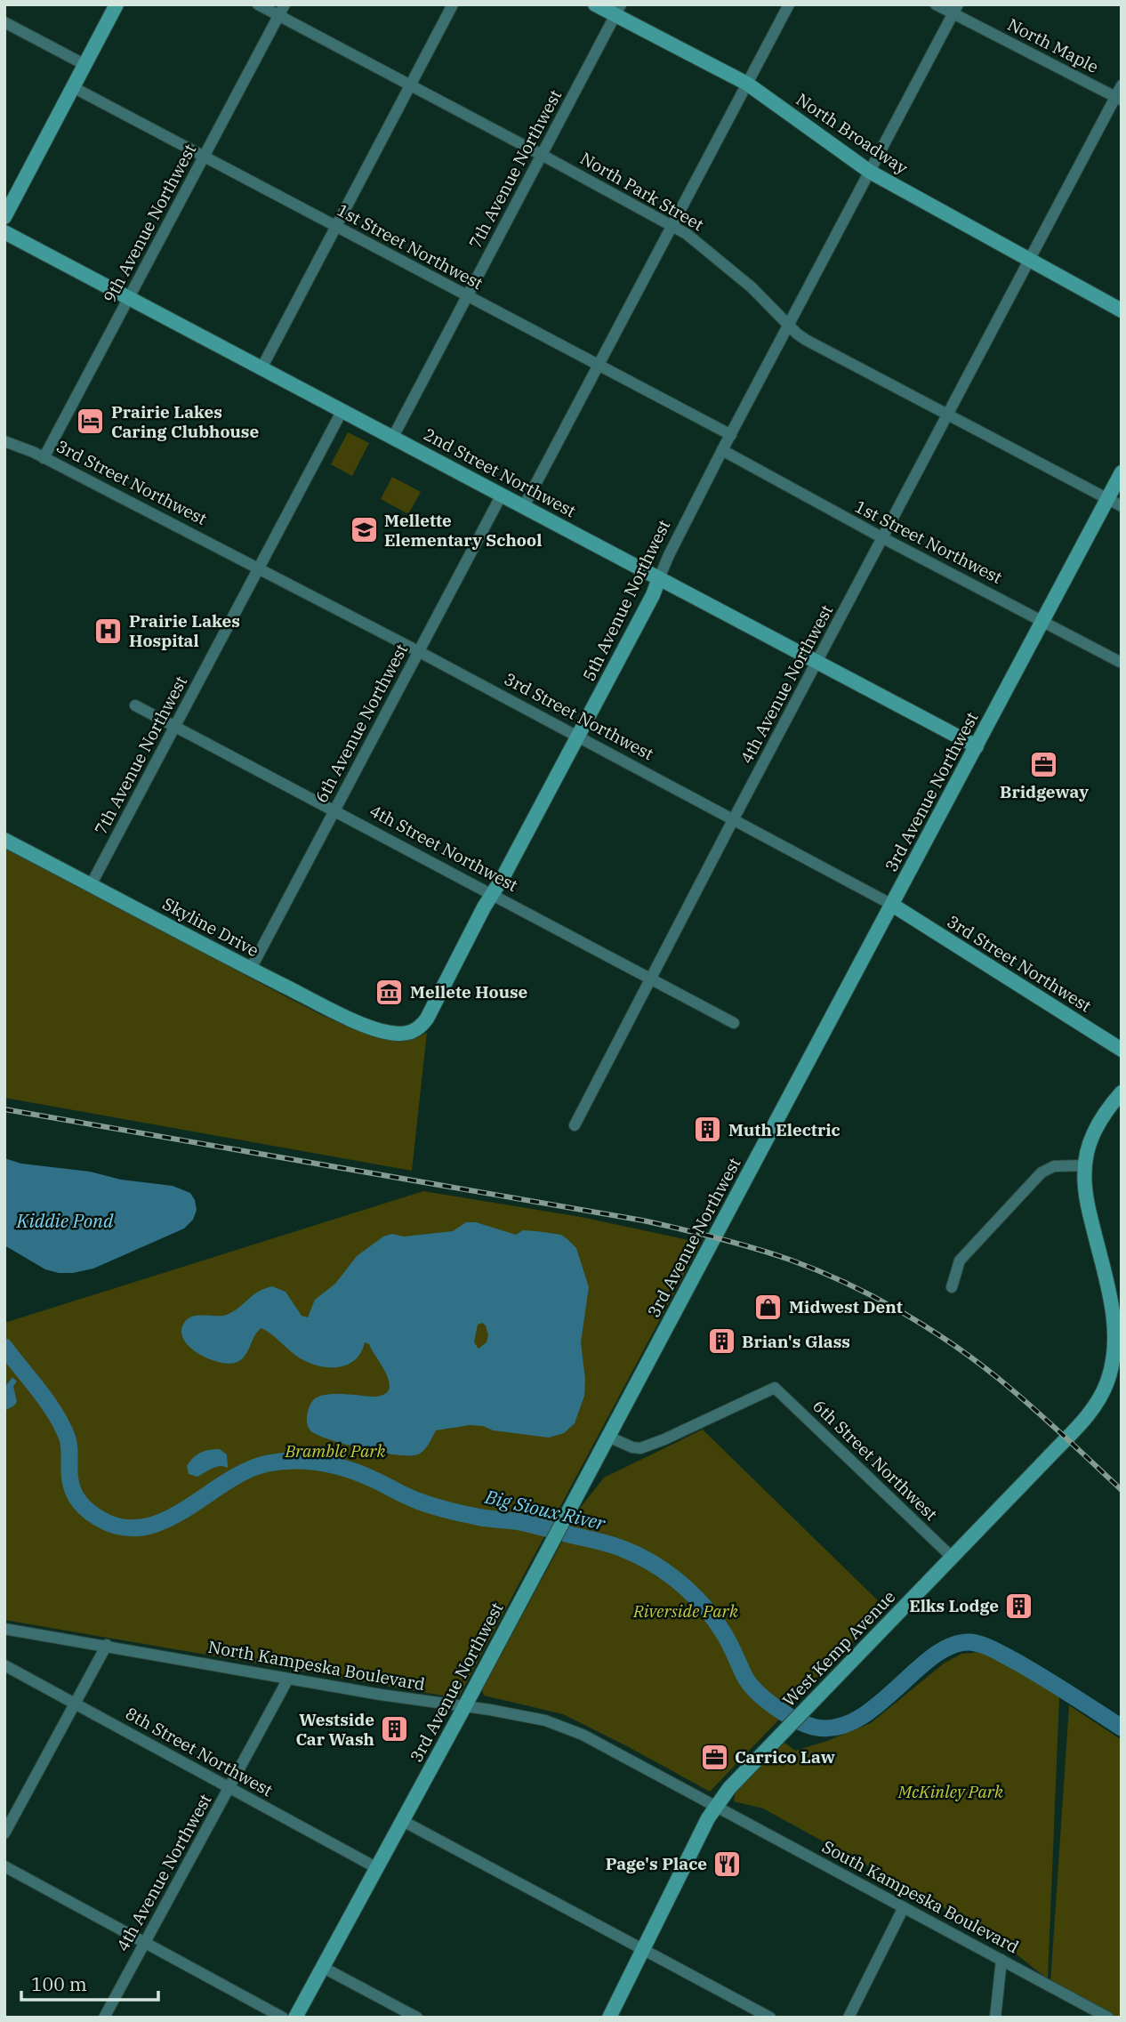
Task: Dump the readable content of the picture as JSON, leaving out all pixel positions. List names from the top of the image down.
{
  "streets": {
    "street": [
      "North Maple",
      "North Broadway",
      "7th Avenue Northwest",
      "North Park Street",
      "9th Avenue Northwest",
      "1st Street Northwest",
      "2nd Street Northwest",
      "3rd Street Northwest",
      "5th Avenue Northwest",
      "4th Avenue Northwest",
      "6th Avenue Northwest",
      "3rd Avenue Northwest",
      "4th Street Northwest",
      "Skyline Drive",
      "6th Street Northwest",
      "West Kemp Avenue",
      "North Kampeska Boulevard",
      "8th Street Northwest",
      "South Kampeska Boulevard"
    ]
  },
  "crossings": [
    ["North Maple", "5th Avenue Northwest"],
    ["North Maple", "4th Avenue Northwest"],
    ["North Broadway", "7th Avenue Northwest"],
    ["North Broadway", "5th Avenue Northwest"],
    ["North Broadway", "4th Avenue Northwest"],
    ["7th Avenue Northwest", "North Park Street"],
    ["7th Avenue Northwest", "1st Street Northwest"],
    ["7th Avenue Northwest", "2nd Street Northwest"],
    ["7th Avenue Northwest", "3rd Street Northwest"],
    ["7th Avenue Northwest", "4th Street Northwest"],
    ["7th Avenue Northwest", "Skyline Drive"],
    ["North Park Street", "9th Avenue Northwest"],
    ["North Park Street", "5th Avenue Northwest"],
    ["North Park Street", "4th Avenue Northwest"],
    ["North Park Street", "3rd Avenue Northwest"],
    ["9th Avenue Northwest", "1st Street Northwest"],
    ["9th Avenue Northwest", "2nd Street Northwest"],
    ["9th Avenue Northwest", "3rd Street Northwest"],
    ["1st Street Northwest", "5th Avenue Northwest"],
    ["1st Street Northwest", "4th Avenue Northwest"],
    ["1st Street Northwest", "3rd Avenue Northwest"],
    ["2nd Street Northwest", "5th Avenue Northwest"],
    ["2nd Street Northwest", "4th Avenue Northwest"],
    ["2nd Street Northwest", "6th Avenue Northwest"],
    ["2nd Street Northwest", "3rd Avenue Northwest"],
    ["3rd Street Northwest", "5th Avenue Northwest"],
    ["3rd Street Northwest", "4th Avenue Northwest"],
    ["3rd Street Northwest", "6th Avenue Northwest"],
    ["3rd Street Northwest", "3rd Avenue Northwest"],
    ["5th Avenue Northwest", "4th Street Northwest"],
    ["5th Avenue Northwest", "Skyline Drive"],
    ["4th Avenue Northwest", "4th Street Northwest"],
    ["4th Avenue Northwest", "North Kampeska Boulevard"],
    ["4th Avenue Northwest", "8th Street Northwest"],
    ["6th Avenue Northwest", "4th Street Northwest"],
    ["6th Avenue Northwest", "Skyline Drive"],
    ["3rd Avenue Northwest", "6th Street Northwest"],
    ["3rd Avenue Northwest", "North Kampeska Boulevard"],
    ["3rd Avenue Northwest", "8th Street Northwest"],
    ["6th Street Northwest", "West Kemp Avenue"],
    ["West Kemp Avenue", "North Kampeska Boulevard"],
    ["West Kemp Avenue", "South Kampeska Boulevard"],
    ["North Kampeska Boulevard", "South Kampeska Boulevard"]
  ],
  "water": ["Kiddie Pond", "Big Sioux River"],
  "parks": ["Bramble Park", "Riverside Park", "McKinley Park"],
  "places": {
    "hotel": ["Prairie Lakes Caring Clubhouse"],
    "school or university": ["Mellette Elementary School"],
    "hospital": ["Prairie Lakes Hospital"],
    "office": ["Bridgeway", "Carrico Law"],
    "museum": ["Mellete House"],
    "building": [
      "Muth Electric",
      "Brian's Glass",
      "Elks Lodge",
      "Westside Car Wash"
    ],
    "shop": ["Midwest Dent"],
    "restaurant": ["Page's Place"]
  },
  "scale_bar": "100 m"
}
